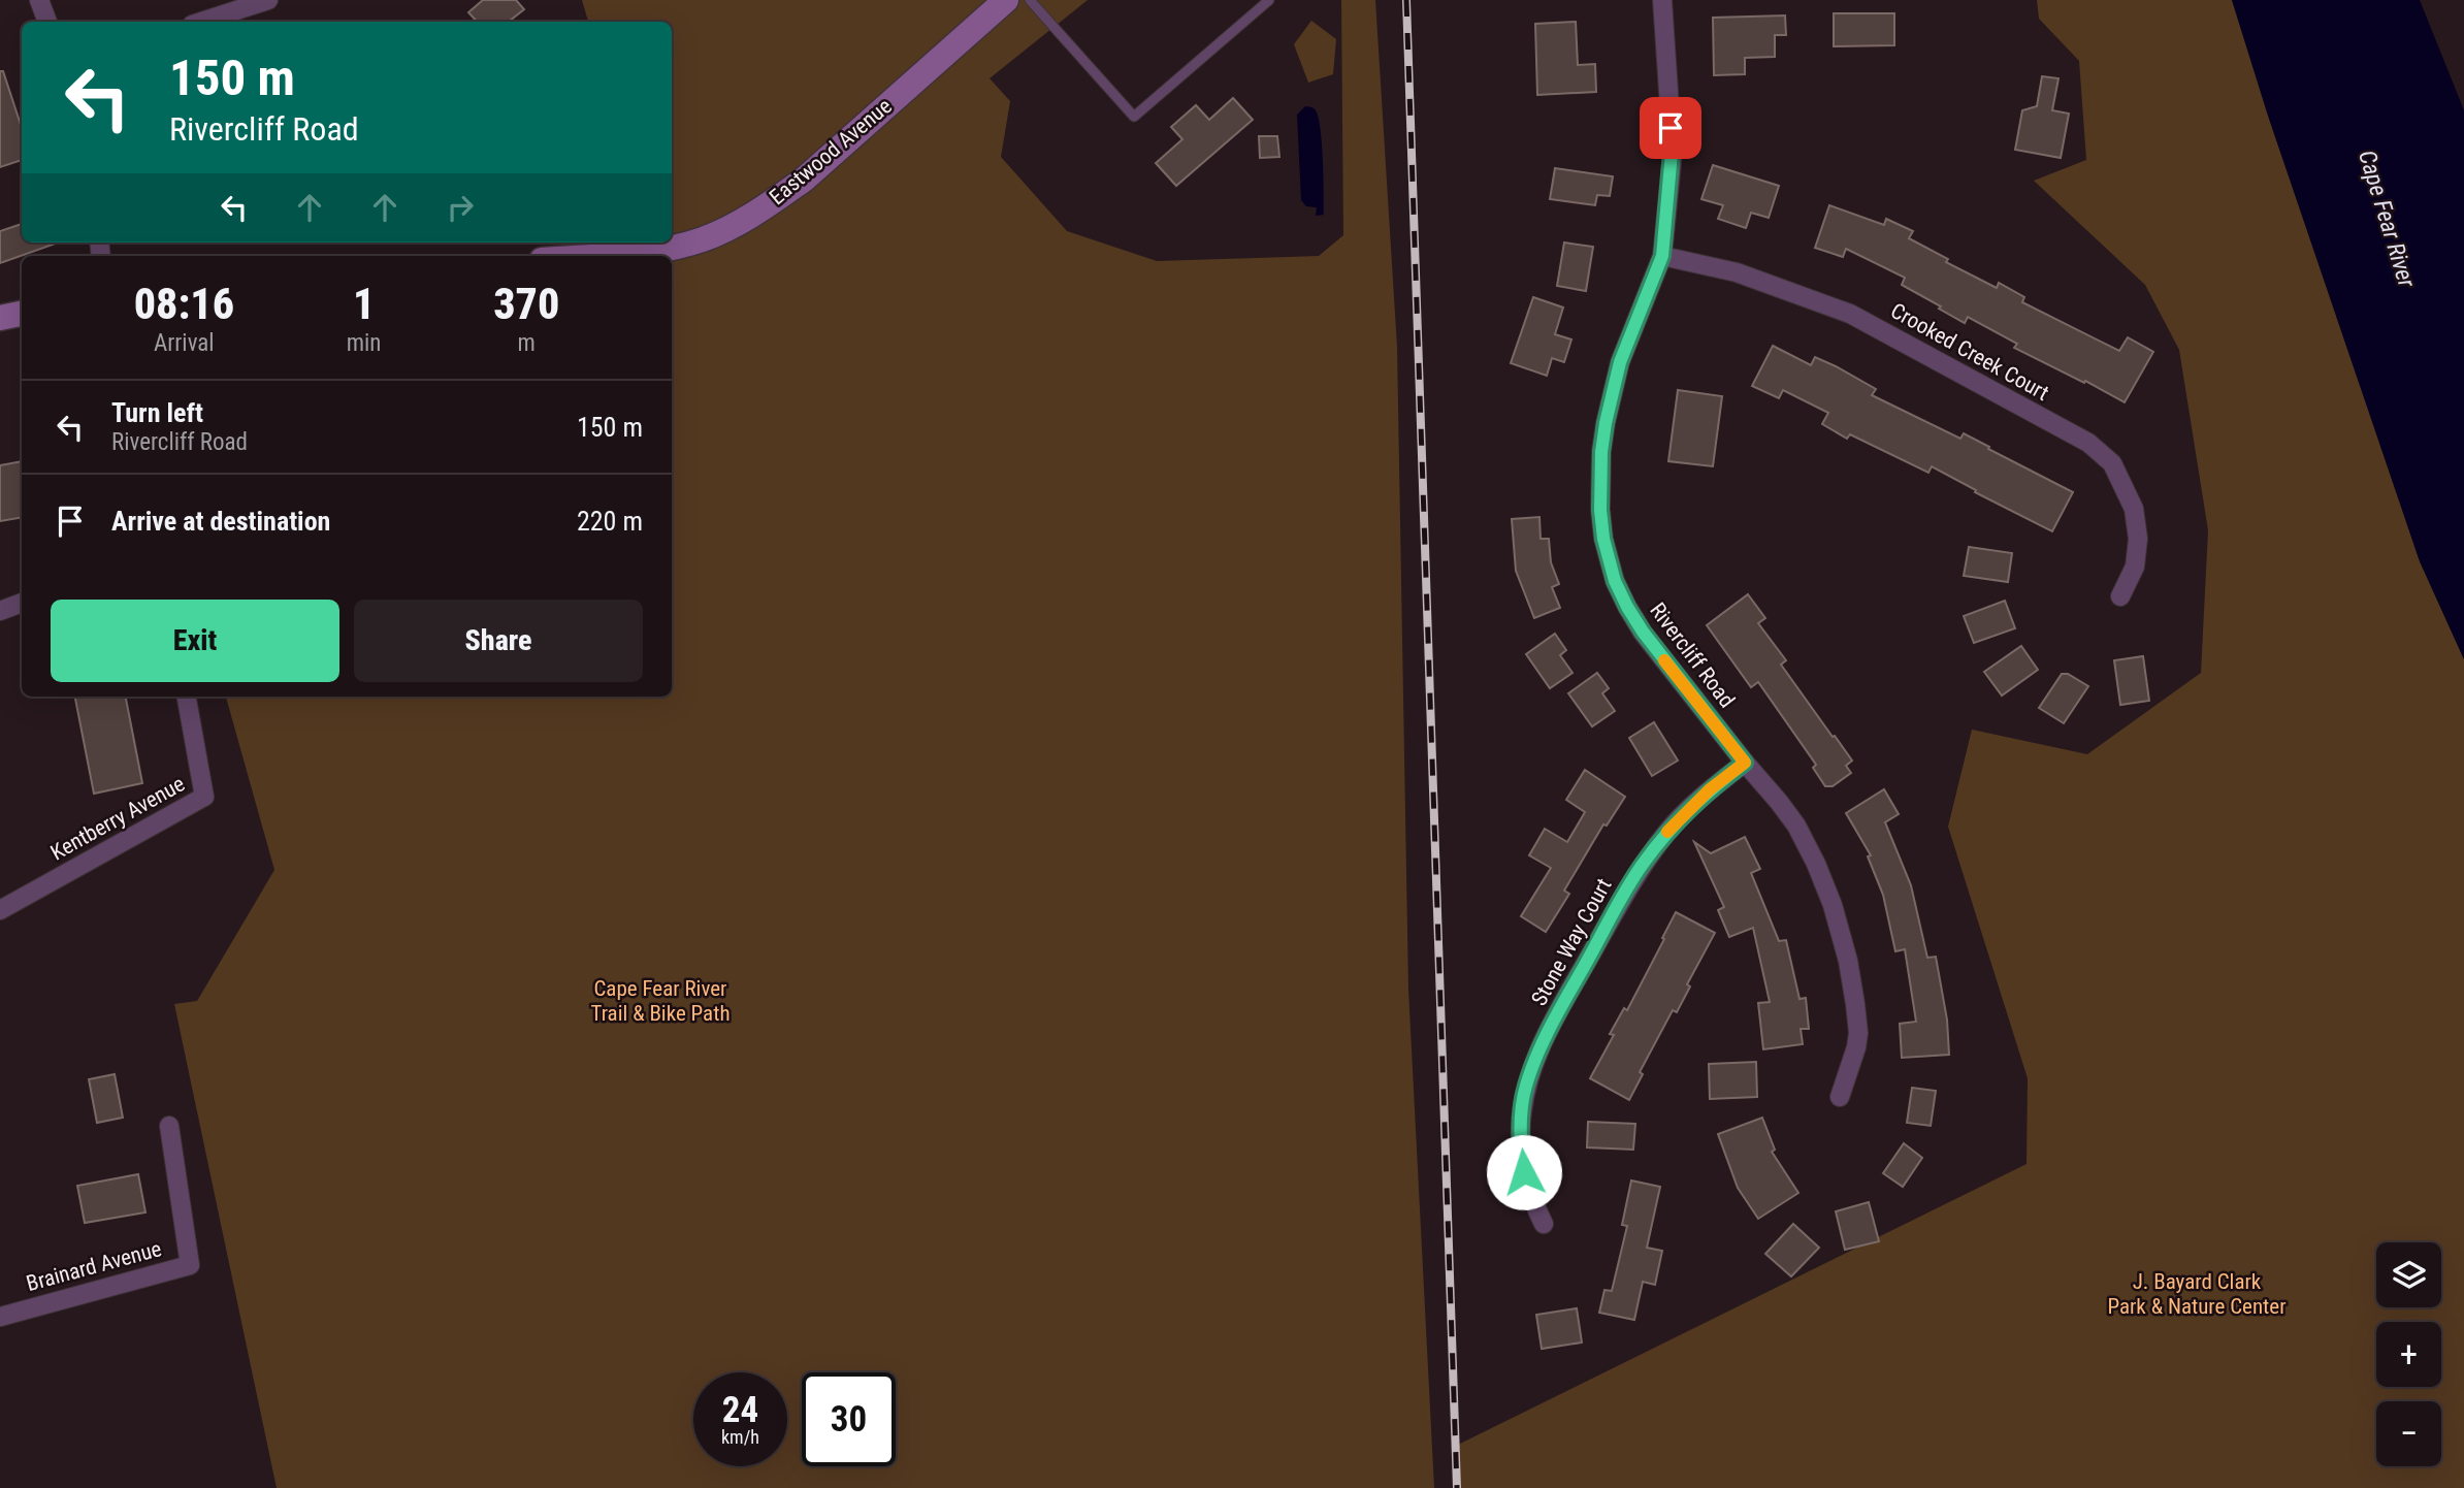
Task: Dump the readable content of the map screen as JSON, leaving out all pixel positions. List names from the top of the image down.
{
  "streets": {
    "street": [
      "Eastwood Avenue",
      "Crooked Creek Court",
      "Rivercliff Road",
      "Kentberry Avenue",
      "Stone Way Court",
      "Brainard Avenue"
    ]
  },
  "crossings": [
    ["Crooked Creek Court", "Rivercliff Road"],
    ["Rivercliff Road", "Stone Way Court"]
  ],
  "water": ["Cape Fear River"],
  "parks": ["Cape Fear River Trail & Bike Path", "J. Bayard Clark Park & Nature Center"],
  "page": {
    "turn": ["150 m", "Rivercliff Road"],
    "eta": [
      "08:16",
      "Arrival",
      "1",
      "min",
      "370",
      "m"
    ],
    "list": [
      {
        "name": "Turn left",
        "note": "Rivercliff Road",
        "value": "150 m"
      },
      {
        "name": "Arrive at destination",
        "value": "220 m"
      }
    ],
    "buttons": ["Exit", "Share"],
    "map_buttons": ["+", "−"],
    "speed": "24 km/h",
    "limit": "30"
  }
}
